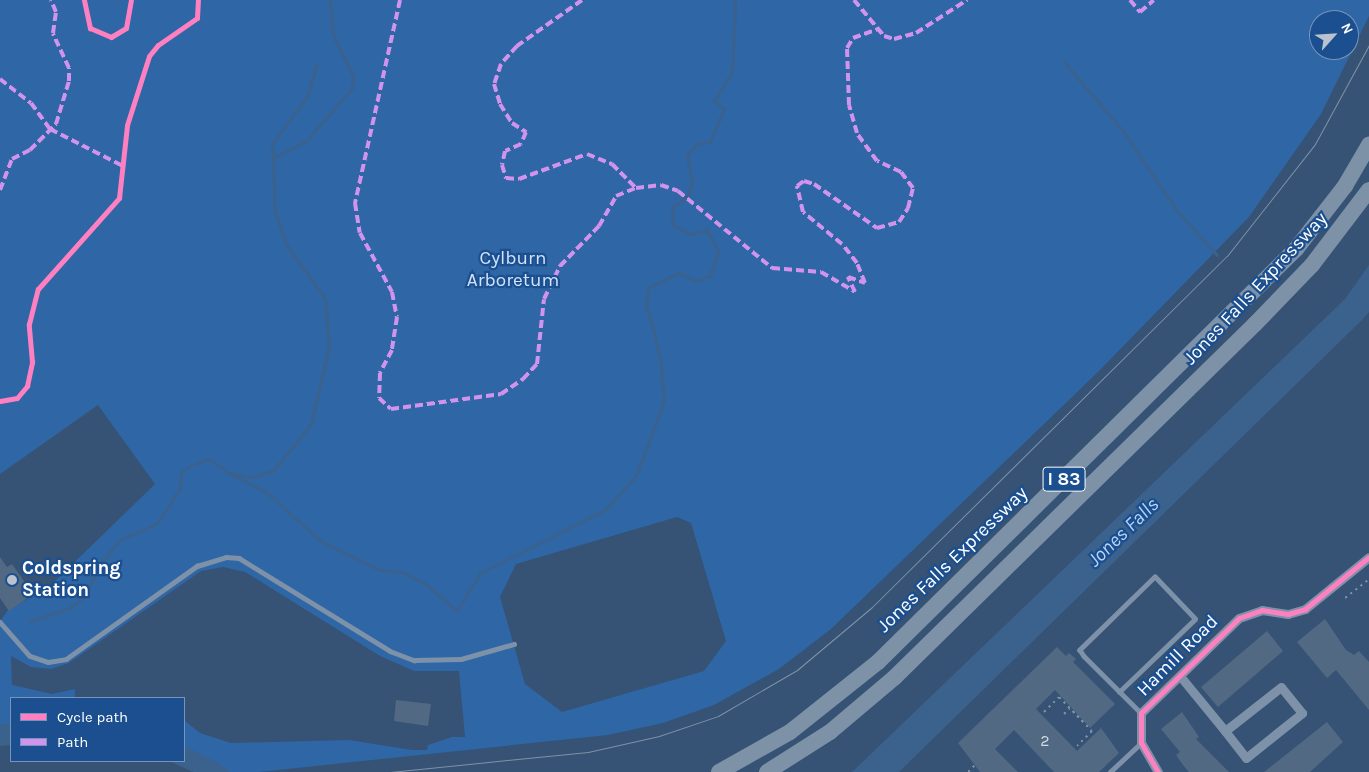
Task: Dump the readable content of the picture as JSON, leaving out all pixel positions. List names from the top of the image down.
{
  "streets": {
    "highway": ["Jones Falls Expressway", "I 83"],
    "street": ["Hamill Road"]
  },
  "water": ["Jones Falls"],
  "parks": ["Cylburn Arboretum"],
  "places": ["Coldspring Station"],
  "house_numbers": ["2"],
  "legend": ["Cycle path", "Path"],
  "north": "top right"
}
